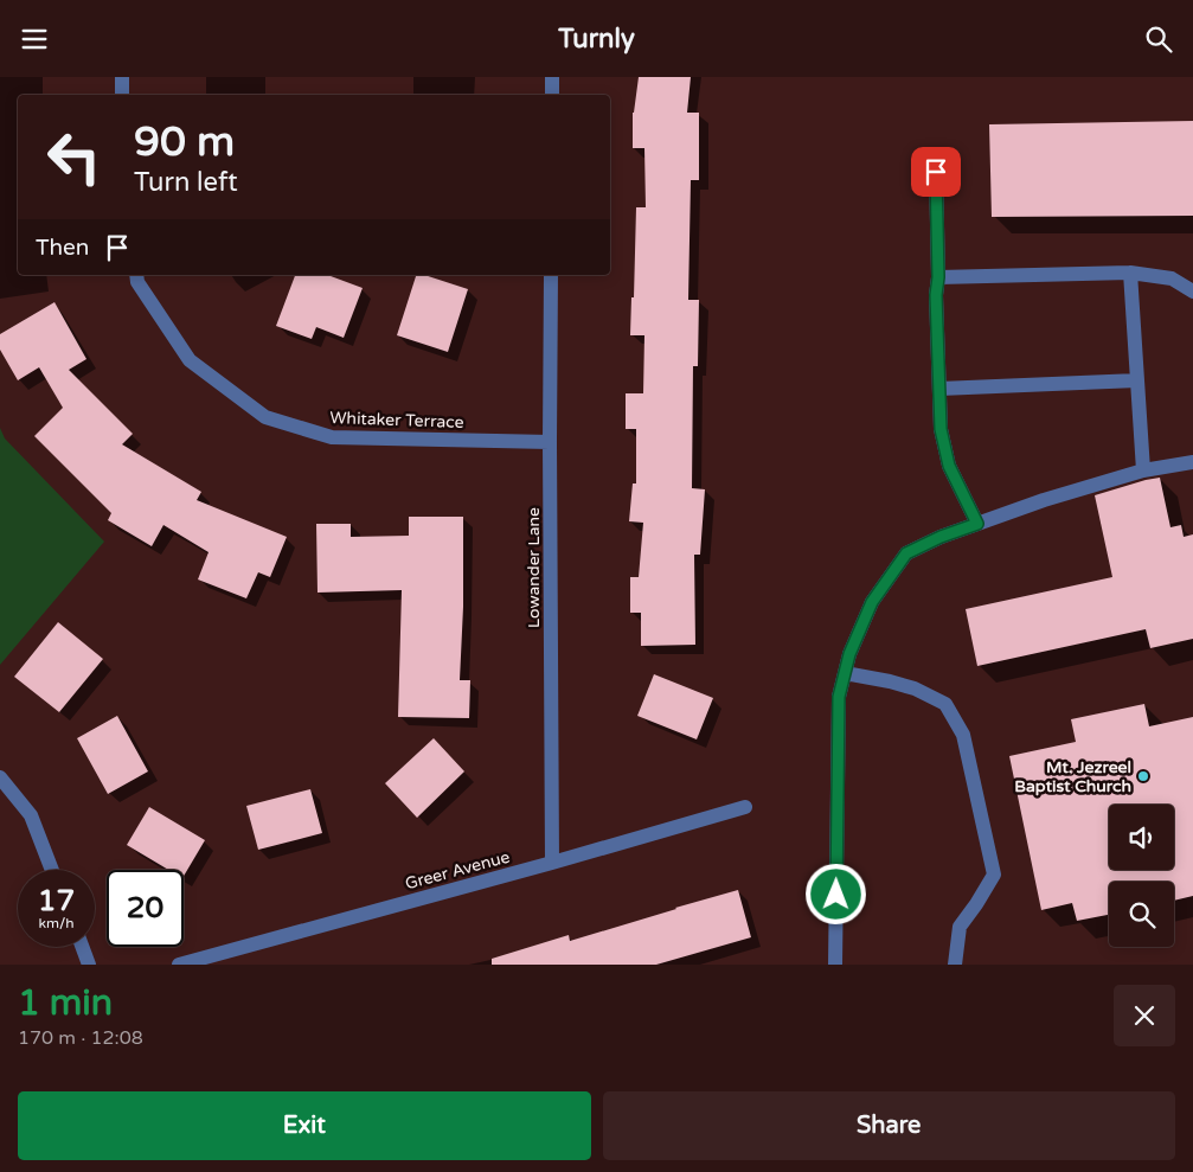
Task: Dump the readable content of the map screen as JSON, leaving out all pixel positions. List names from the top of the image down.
{
  "streets": {
    "street": ["Whitaker Terrace", "Lowander Lane", "Greer Avenue"]
  },
  "crossings": [
    ["Whitaker Terrace", "Lowander Lane"],
    ["Lowander Lane", "Greer Avenue"]
  ],
  "places": ["Mt. Jezreel Baptist Church"],
  "page": {
    "header": "Turnly",
    "turn": ["90 m", "Turn left"],
    "then": "Then",
    "speed": "17 km/h",
    "limit": "20",
    "heading": ["1 min", "170 m · 12:08"],
    "buttons": ["Exit", "Share"]
  }
}
